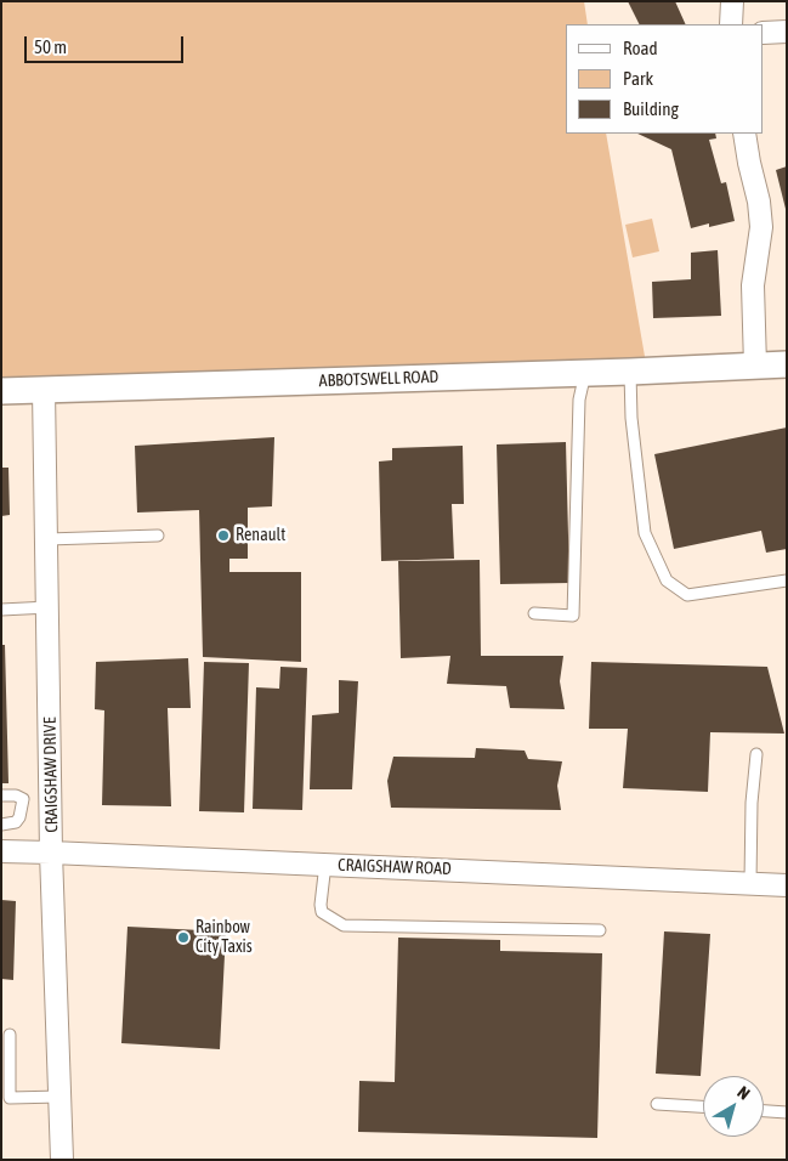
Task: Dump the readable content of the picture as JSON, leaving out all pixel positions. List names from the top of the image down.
{
  "streets": {
    "street": ["ABBOTSWELL ROAD", "CRAIGSHAW DRIVE", "CRAIGSHAW ROAD"]
  },
  "crossings": [
    ["ABBOTSWELL ROAD", "CRAIGSHAW DRIVE"],
    ["CRAIGSHAW DRIVE", "CRAIGSHAW ROAD"]
  ],
  "places": ["Renault", "Rainbow City Taxis"],
  "legend": ["Road", "Park", "Building"],
  "scale_bar": "50 m",
  "north": "top right"
}
